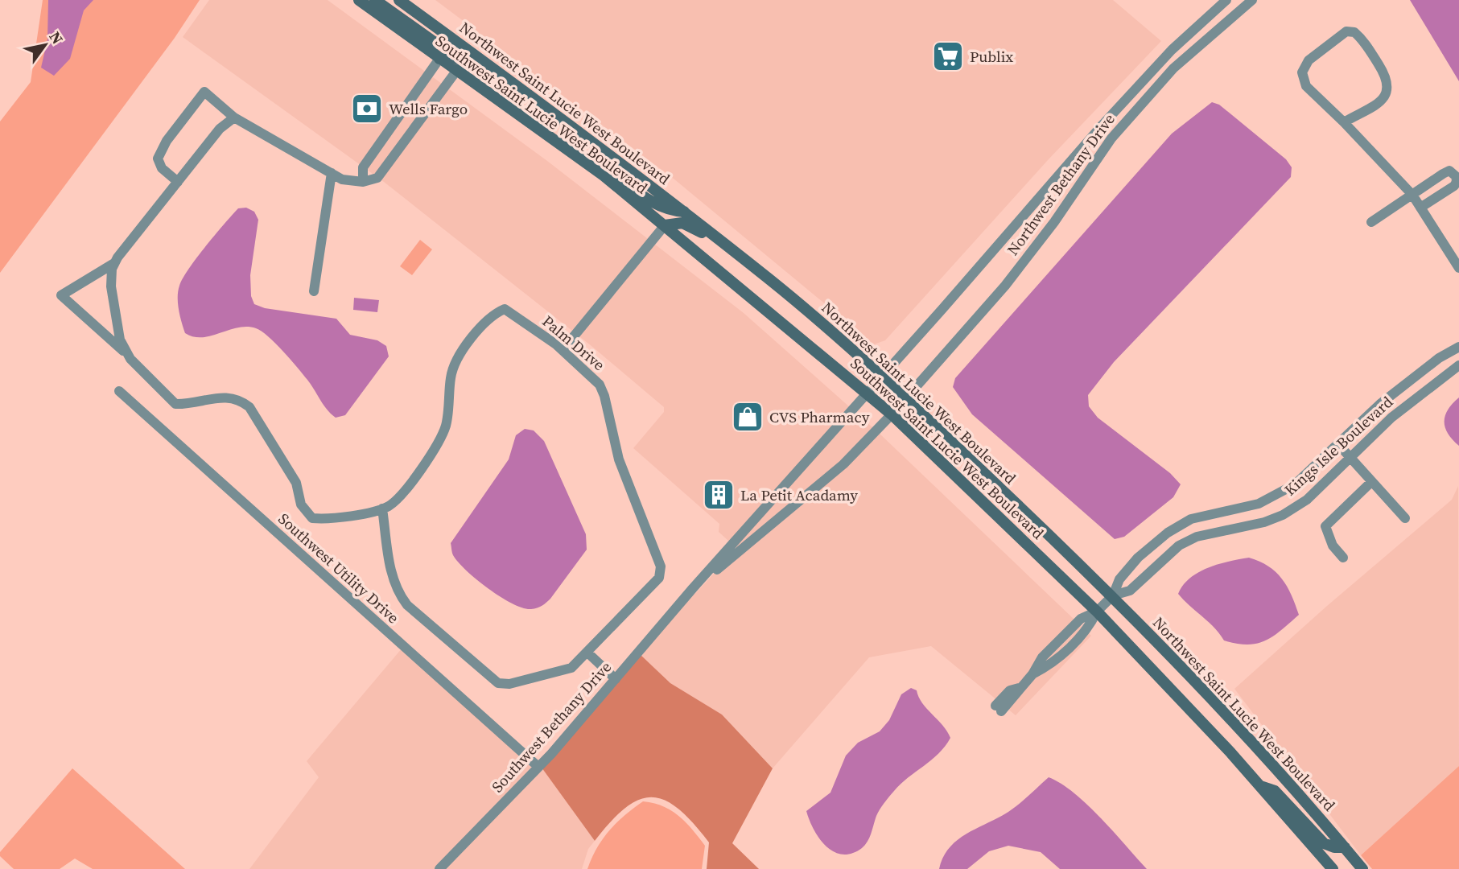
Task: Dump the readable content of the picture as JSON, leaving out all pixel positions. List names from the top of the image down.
{
  "streets": {
    "main road": ["Northwest Saint Lucie West Boulevard", "Southwest Saint Lucie West Boulevard"],
    "street": [
      "Northwest Bethany Drive",
      "Palm Drive",
      "Kings Isle Boulevard",
      "Southwest Utility Drive",
      "Southwest Bethany Drive"
    ]
  },
  "crossings": [
    ["Northwest Saint Lucie West Boulevard", "Northwest Bethany Drive"],
    ["Northwest Saint Lucie West Boulevard", "Kings Isle Boulevard"],
    ["Northwest Saint Lucie West Boulevard", "Southwest Bethany Drive"],
    ["Southwest Saint Lucie West Boulevard", "Southwest Bethany Drive"],
    ["Northwest Bethany Drive", "Southwest Bethany Drive"],
    ["Southwest Utility Drive", "Southwest Bethany Drive"]
  ],
  "places": {
    "supermarket": ["Publix"],
    "bank": ["Wells Fargo"],
    "shop": ["CVS Pharmacy"],
    "building": ["La Petit Acadamy"]
  },
  "north": "top right"
}
